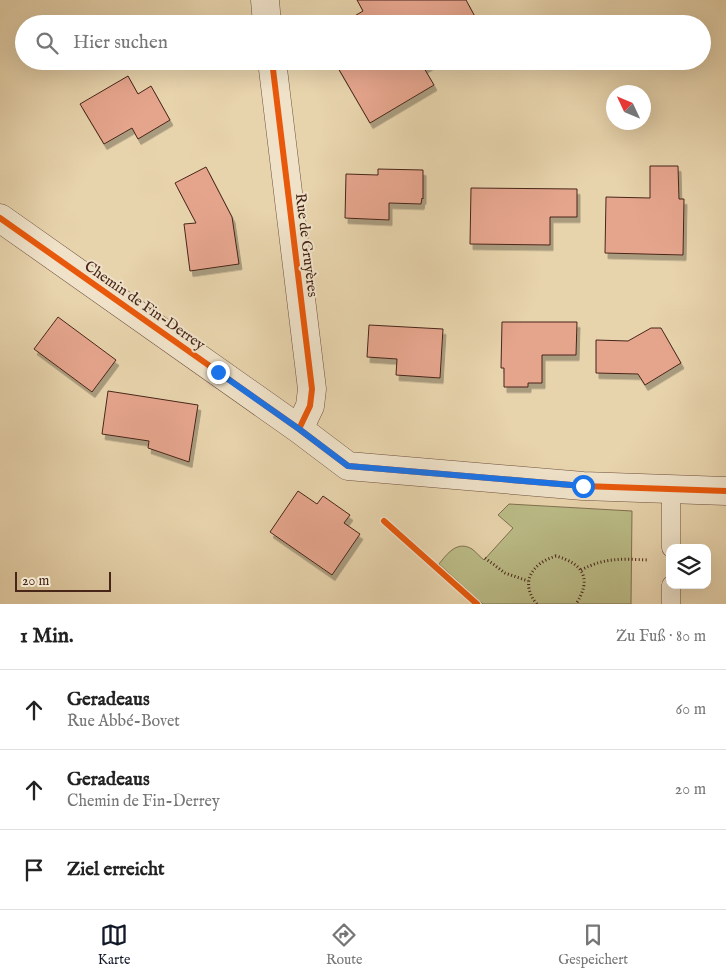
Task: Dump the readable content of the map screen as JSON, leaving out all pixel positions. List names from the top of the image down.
{
  "streets": {
    "street": ["Rue de Gruyères", "Chemin de Fin-Derrey"]
  },
  "crossings": [
    ["Rue de Gruyères", "Chemin de Fin-Derrey"]
  ],
  "scale_bar": "20 m",
  "north": "top left",
  "page": {
    "search": "Hier suchen",
    "scale": "20 m",
    "heading": ["1 Min.", "Zu Fuß · 80 m"],
    "list": [
      ["Geradeaus", "Rue Abbé-Bovet", "60 m"],
      ["Geradeaus", "Chemin de Fin-Derrey", "20 m"],
      "Ziel erreicht"
    ],
    "nav": ["Karte", "Route", "Gespeichert"]
  }
}
